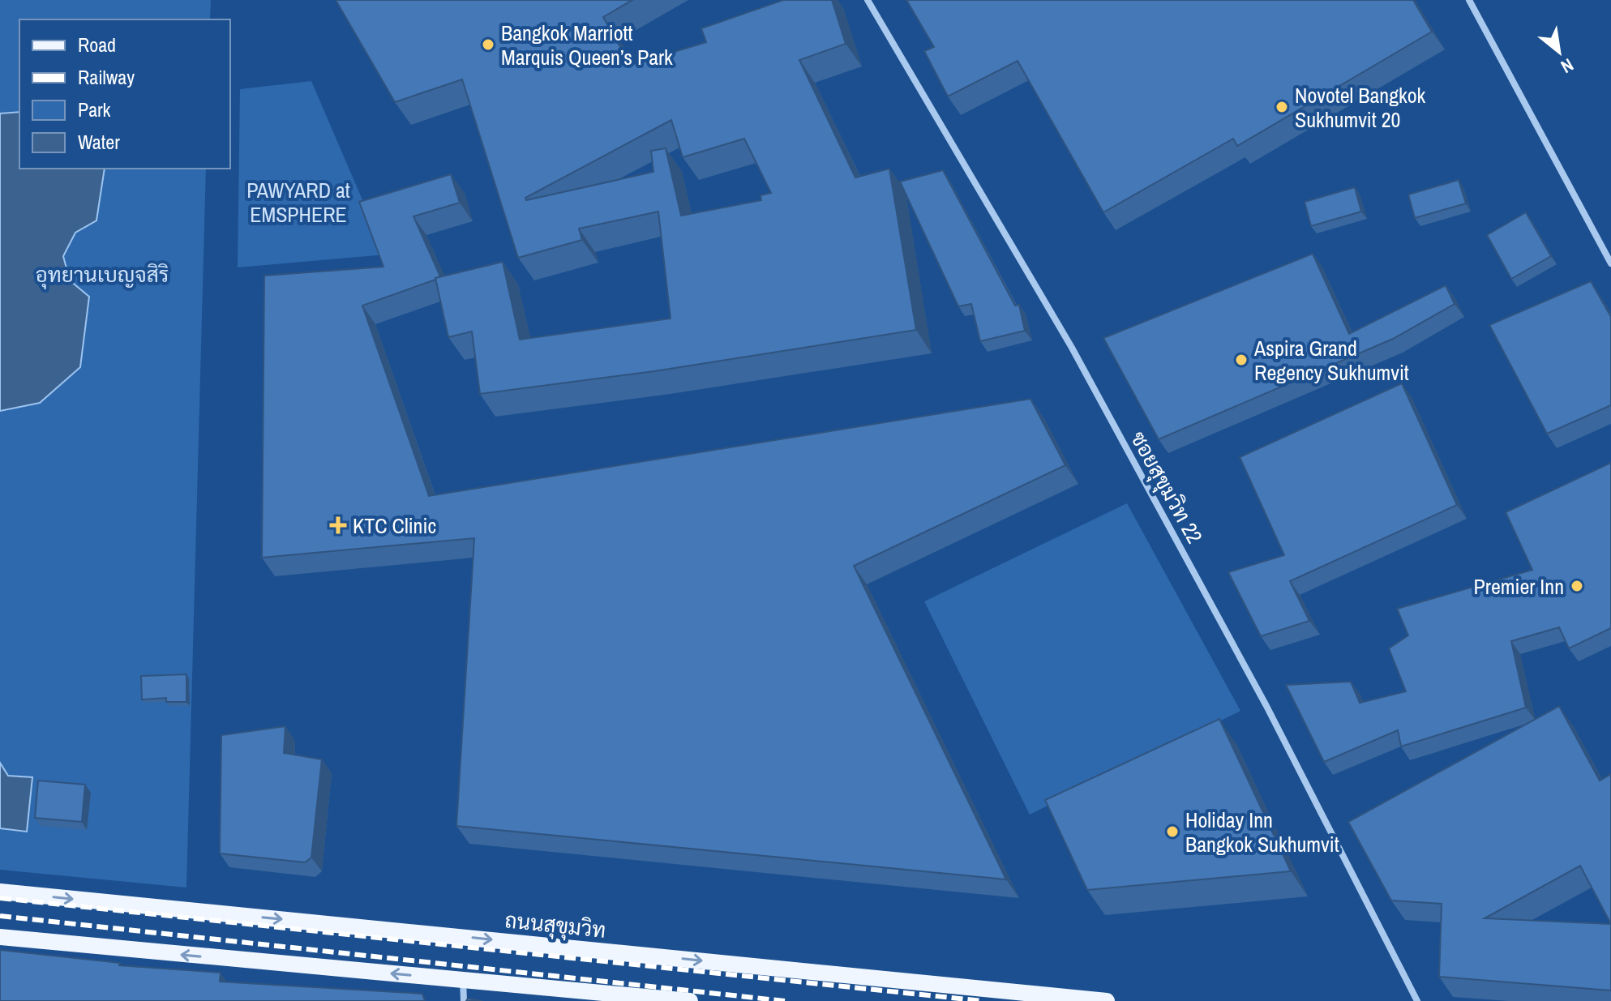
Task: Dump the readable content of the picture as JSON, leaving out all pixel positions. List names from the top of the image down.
{
  "streets": {
    "main road": ["ถนนสุขุมวิท"],
    "street": ["ซอยสุขุมวิท 22"]
  },
  "parks": ["PAWYARD at EMSPHERE", "อุทยานเบญจสิริ"],
  "places": {
    "other": [
      "Bangkok Marriott Marquis Queen’s Park",
      "Novotel Bangkok Sukhumvit 20",
      "Aspira Grand Regency Sukhumvit",
      "Premier Inn",
      "Holiday Inn Bangkok Sukhumvit"
    ],
    "health": ["KTC Clinic"]
  },
  "legend": [
    "Road",
    "Railway",
    "Park",
    "Water"
  ],
  "north": "bottom right"
}
